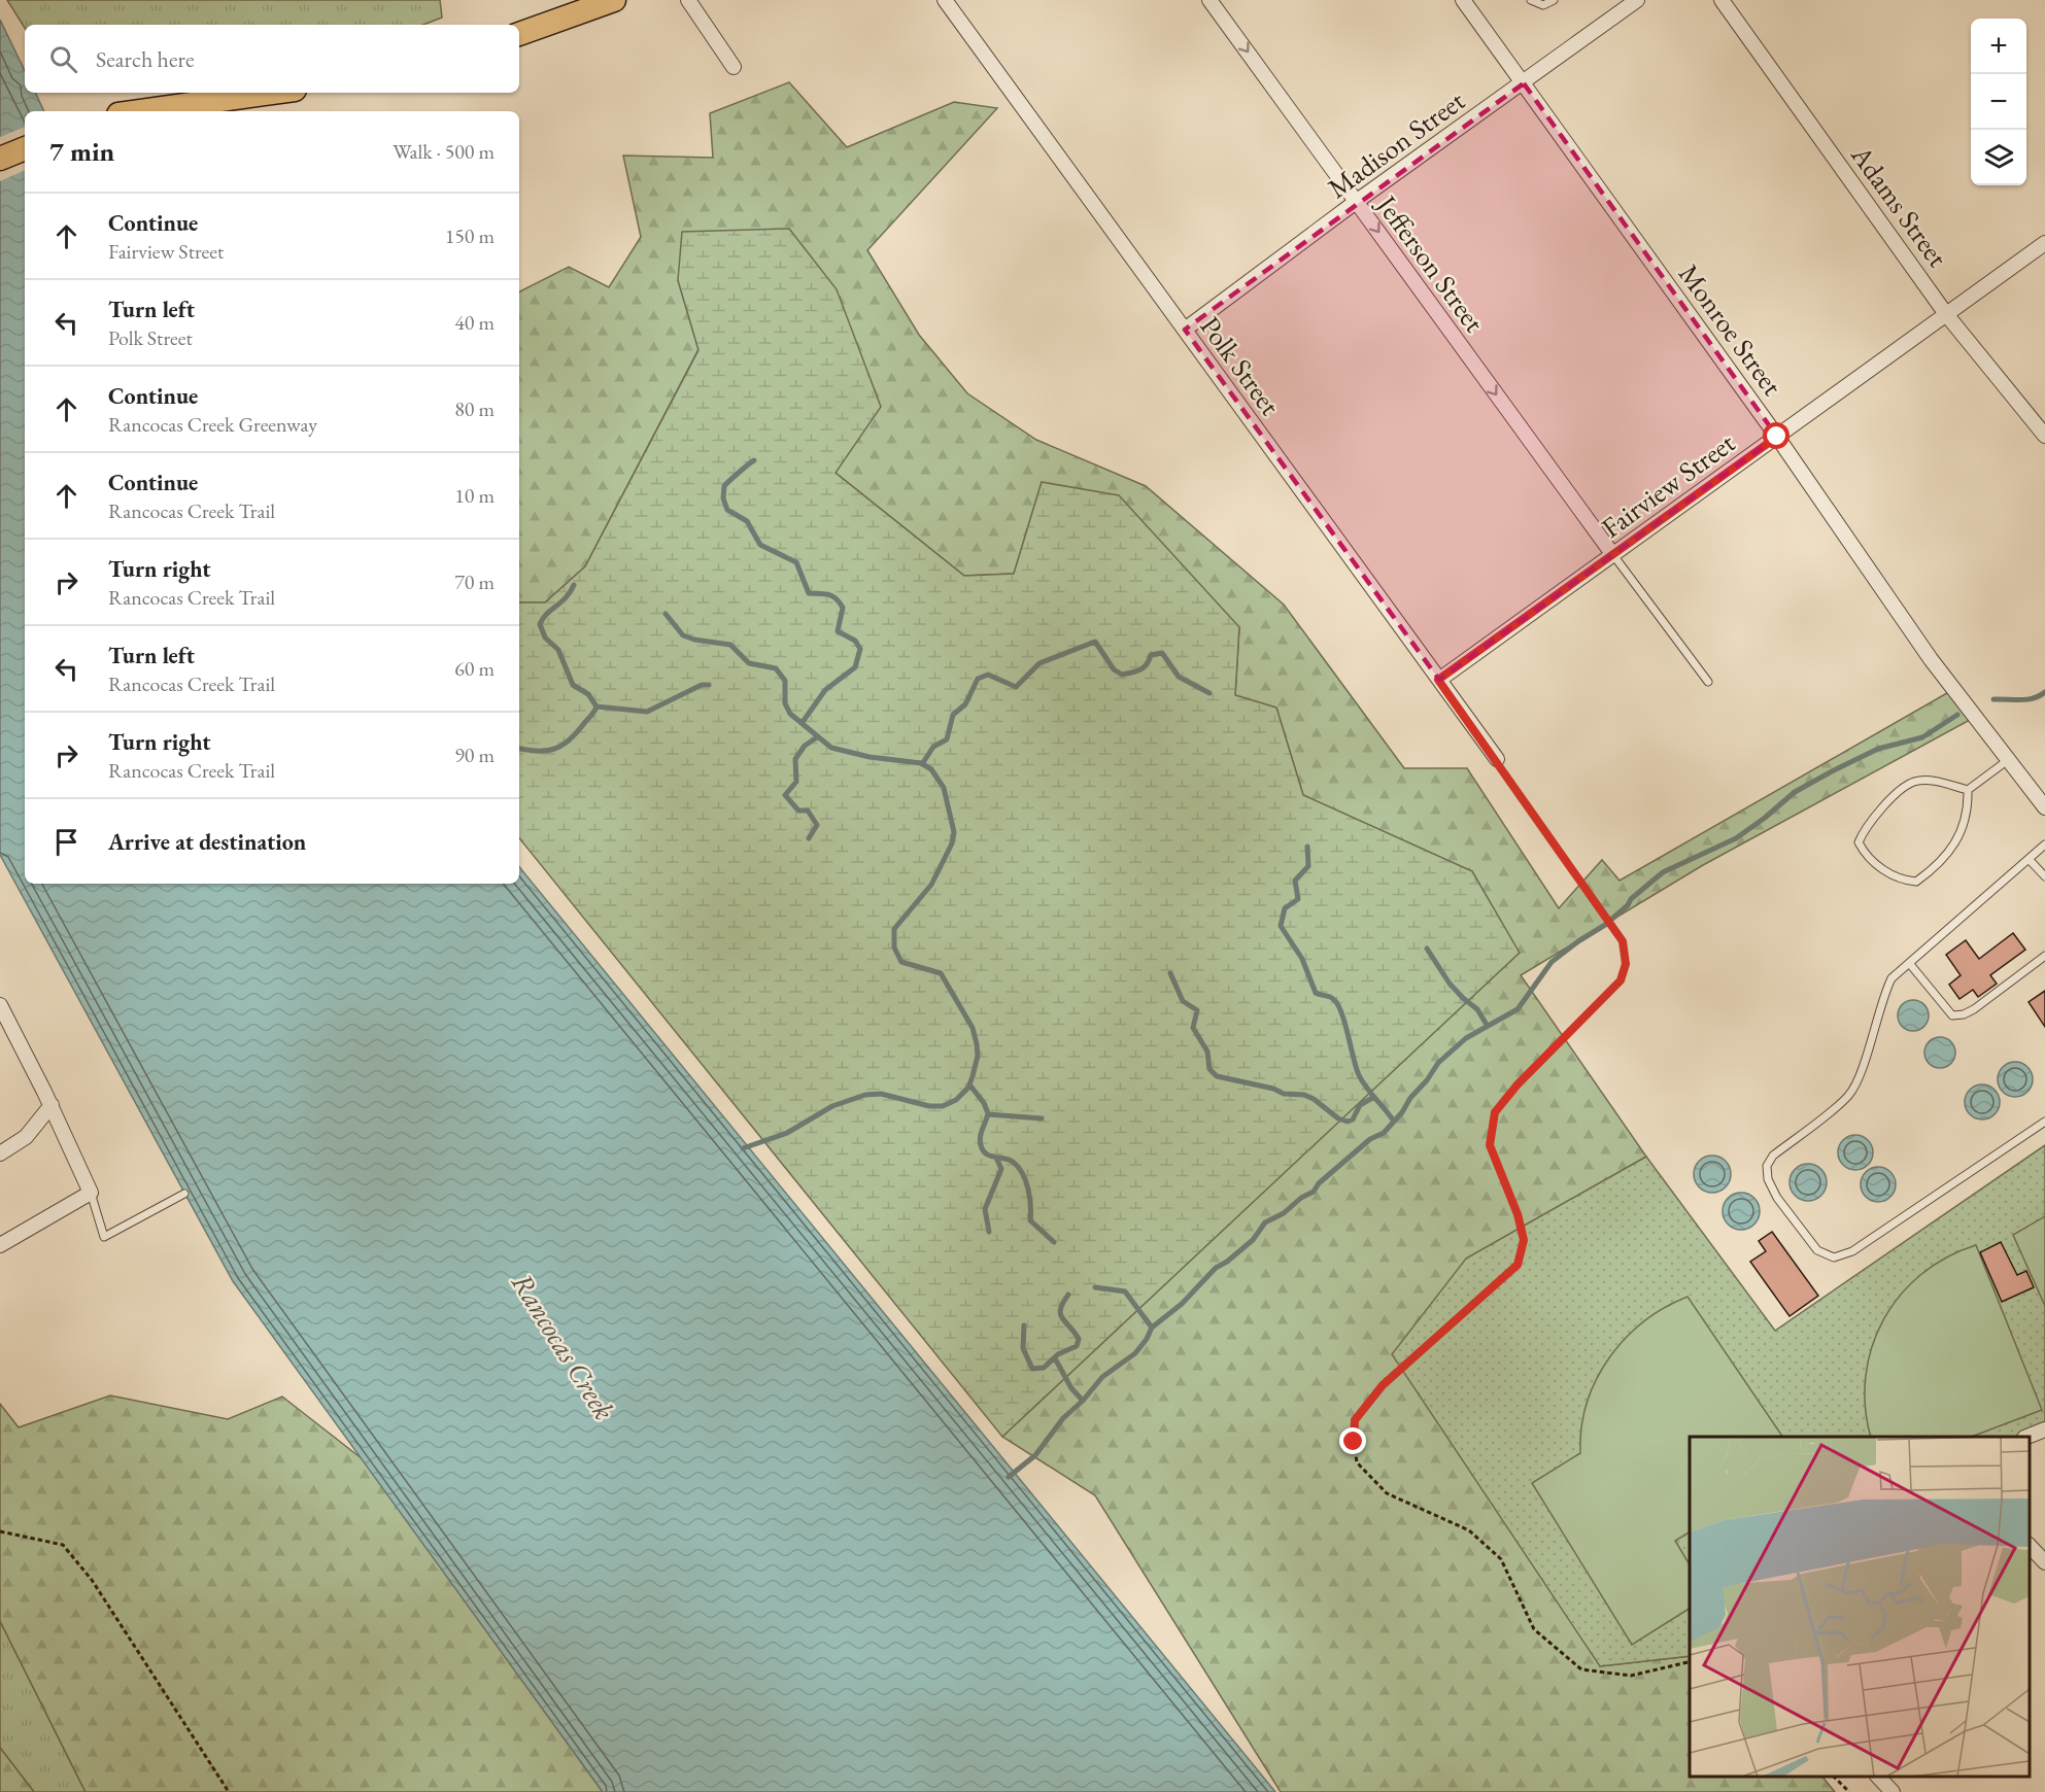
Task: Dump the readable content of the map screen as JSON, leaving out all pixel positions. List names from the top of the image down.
{
  "streets": {
    "street": [
      "Madison Street",
      "Adams Street",
      "Jefferson Street",
      "Monroe Street",
      "Polk Street",
      "Fairview Street"
    ]
  },
  "crossings": [
    ["Madison Street", "Jefferson Street"],
    ["Madison Street", "Monroe Street"],
    ["Madison Street", "Polk Street"],
    ["Adams Street", "Fairview Street"],
    ["Jefferson Street", "Fairview Street"],
    ["Monroe Street", "Fairview Street"],
    ["Polk Street", "Fairview Street"]
  ],
  "one_way": ["Jefferson Street"],
  "water": ["Rancocas Creek"],
  "page": {
    "map_buttons": ["+", "−"],
    "search": "Search here",
    "heading": ["7 min", "Walk · 500 m"],
    "list": [
      ["Continue", "Fairview Street", "150 m"],
      ["Turn left", "Polk Street", "40 m"],
      ["Continue", "Rancocas Creek Greenway", "80 m"],
      ["Continue", "Rancocas Creek Trail", "10 m"],
      ["Turn right", "Rancocas Creek Trail", "70 m"],
      ["Turn left", "Rancocas Creek Trail", "60 m"],
      ["Turn right", "Rancocas Creek Trail", "90 m"],
      "Arrive at destination"
    ]
  }
}
